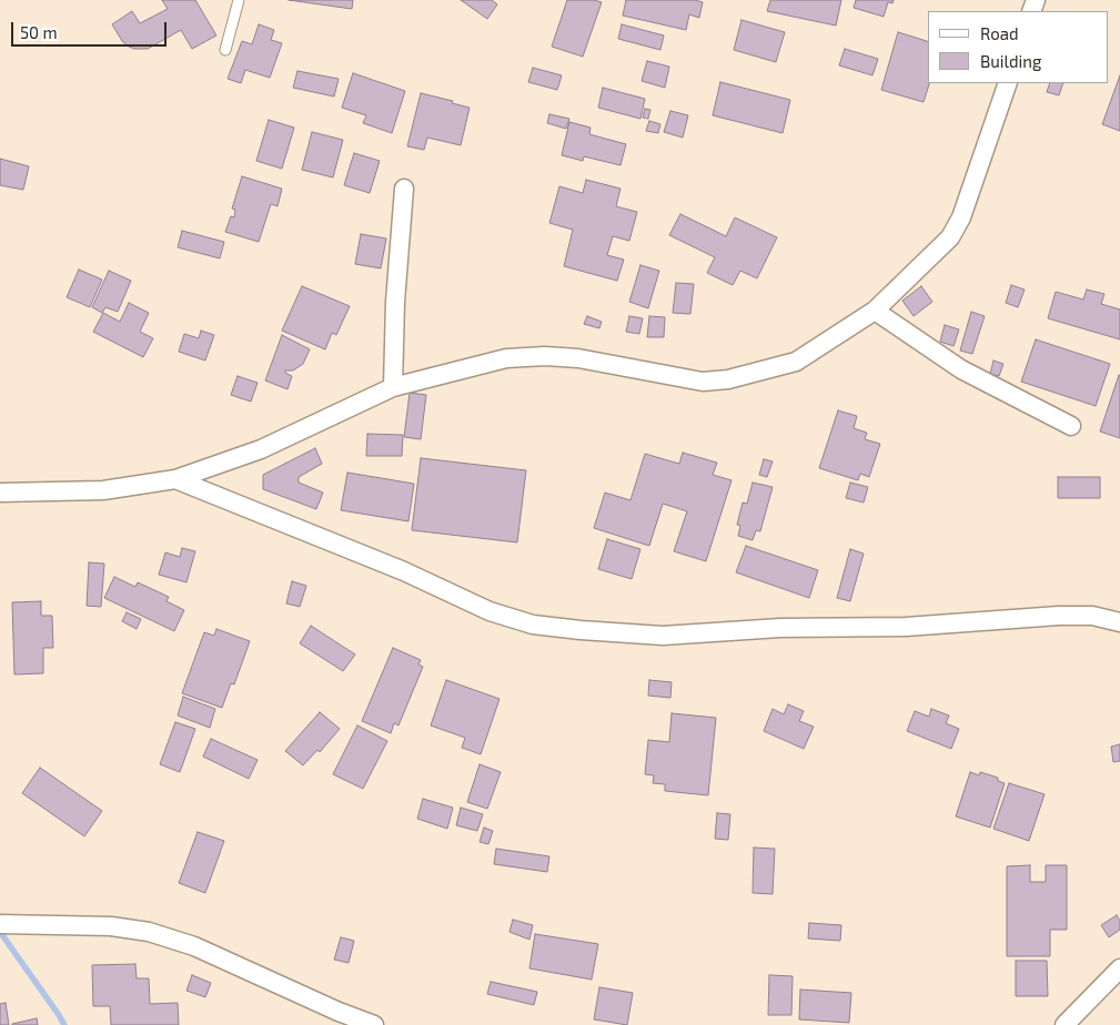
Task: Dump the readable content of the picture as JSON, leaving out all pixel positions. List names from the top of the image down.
{
  "legend": ["Road", "Building"],
  "scale_bar": "50 m"
}
